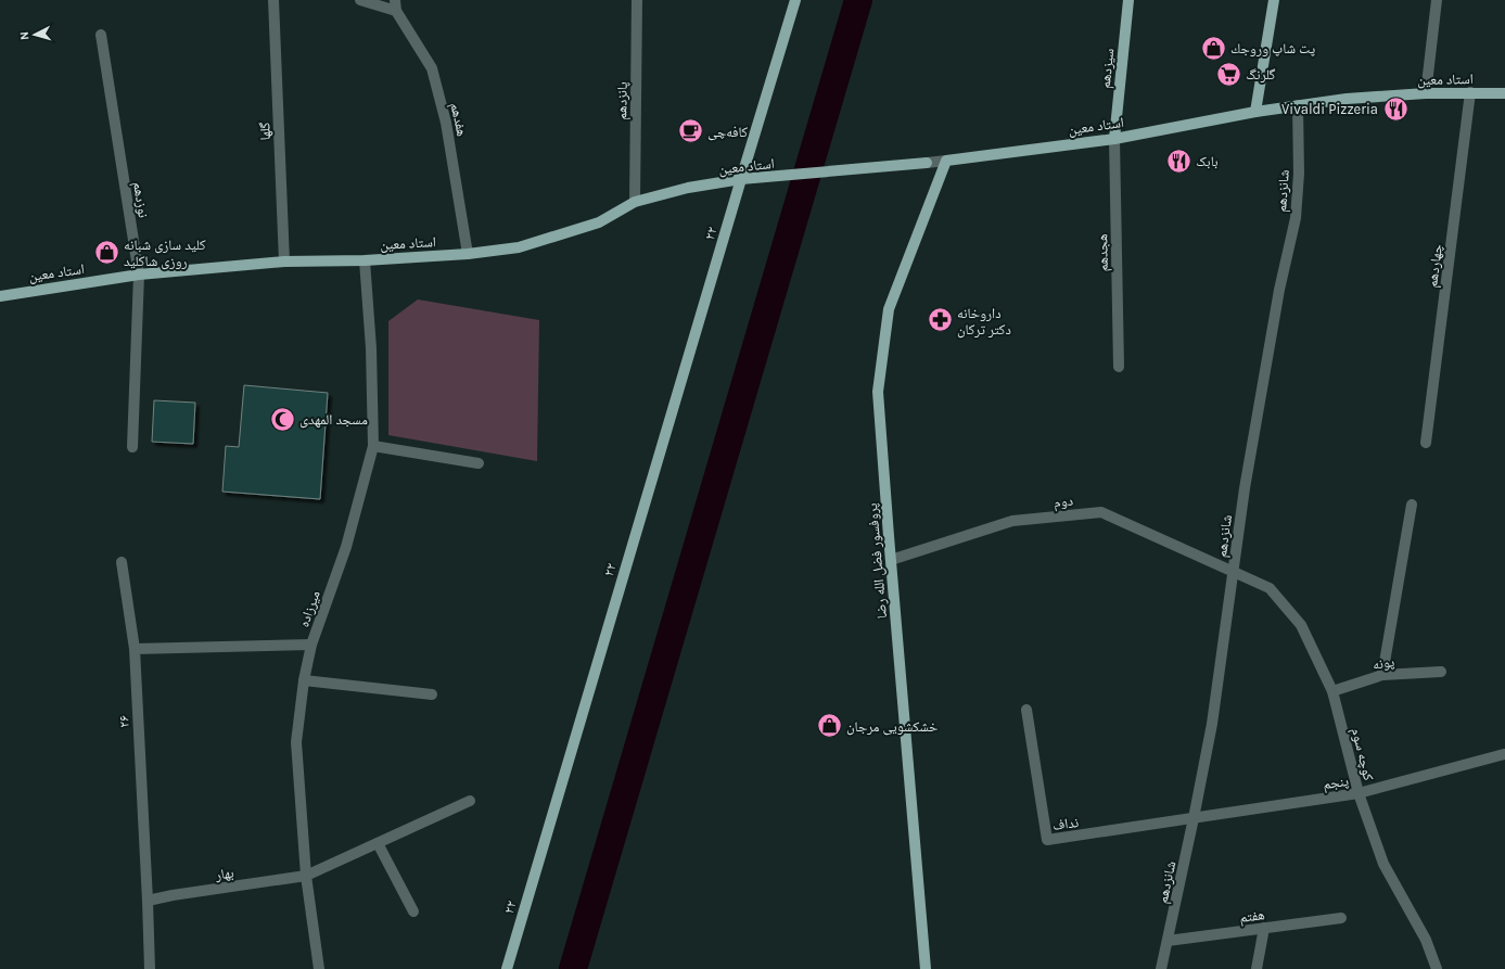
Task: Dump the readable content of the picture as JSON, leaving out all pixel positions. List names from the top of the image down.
{
  "streets": {
    "main road": [
      "سیزدهم",
      "استاد معین",
      "۲۲",
      "پروفسور فضل الله رضا"
    ],
    "street": [
      "پانزدهم",
      "هفدهم",
      "گلها",
      "شانزدهم",
      "نوزدهم",
      "هجدهم",
      "چهاردهم",
      "دوم",
      "میرزاده",
      "پونه",
      "۲۶",
      "کوچه سوم",
      "پنجم",
      "نداف",
      "بهار",
      "هفتم"
    ]
  },
  "crossings": [
    ["سیزدهم", "استاد معین"],
    ["سیزدهم", "هجدهم"],
    ["استاد معین", "پانزدهم"],
    ["استاد معین", "هفدهم"],
    ["استاد معین", "گلها"],
    ["استاد معین", "شانزدهم"],
    ["استاد معین", "نوزدهم"],
    ["استاد معین", "۲۲"],
    ["استاد معین", "هجدهم"],
    ["استاد معین", "چهاردهم"],
    ["استاد معین", "پروفسور فضل الله رضا"],
    ["استاد معین", "میرزاده"],
    ["شانزدهم", "دوم"],
    ["شانزدهم", "کوچه سوم"],
    ["شانزدهم", "پنجم"],
    ["شانزدهم", "نداف"],
    ["شانزدهم", "هفتم"],
    ["دوم", "پروفسور فضل الله رضا"],
    ["دوم", "کوچه سوم"],
    ["میرزاده", "بهار"],
    ["پونه", "کوچه سوم"],
    ["۲۶", "بهار"],
    ["کوچه سوم", "پنجم"],
    ["پنجم", "نداف"]
  ],
  "places": {
    "shop": ["پت شاپ وروجك", "کلید سازی شبانه روزی شاکلید", "خشکشویی مرجان"],
    "supermarket": ["گلرنگ"],
    "restaurant": ["Vivaldi Pizzeria", "بابک"],
    "cafe": ["کافه‌چی"],
    "pharmacy": ["داروخانه دکتر ترکان"],
    "mosque": ["مسجد المهدی"]
  },
  "north": "left"
}
